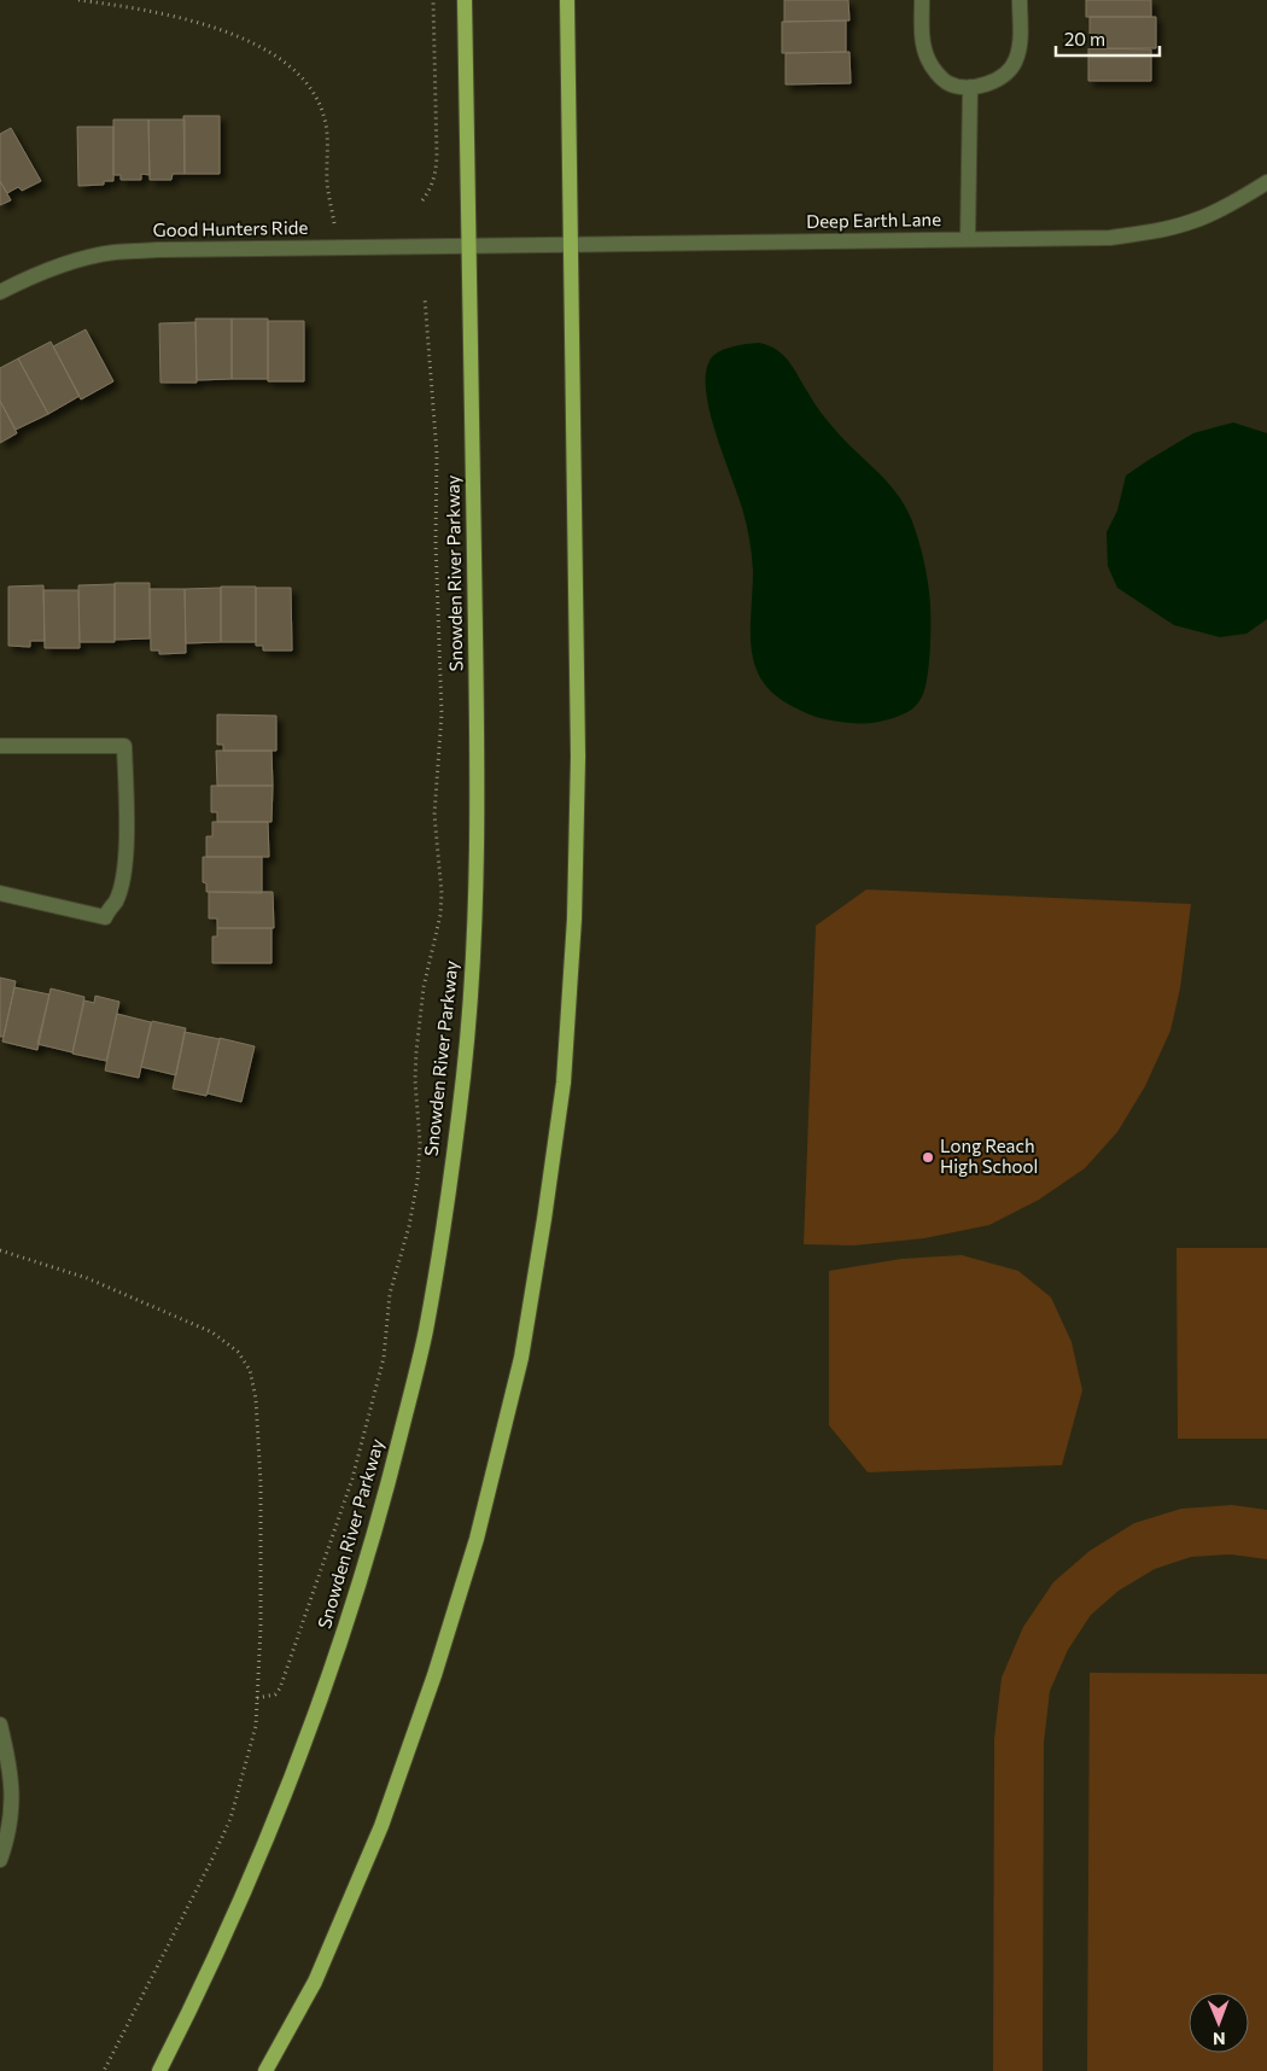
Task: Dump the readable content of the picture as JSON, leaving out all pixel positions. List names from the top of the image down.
{
  "streets": {
    "main road": ["Snowden River Parkway"],
    "street": ["Deep Earth Lane", "Good Hunters Ride"]
  },
  "crossings": [
    ["Deep Earth Lane", "Good Hunters Ride"],
    ["Deep Earth Lane", "Snowden River Parkway"],
    ["Good Hunters Ride", "Snowden River Parkway"]
  ],
  "places": ["Long Reach High School"],
  "scale_bar": "20 m",
  "north": "bottom"
}
